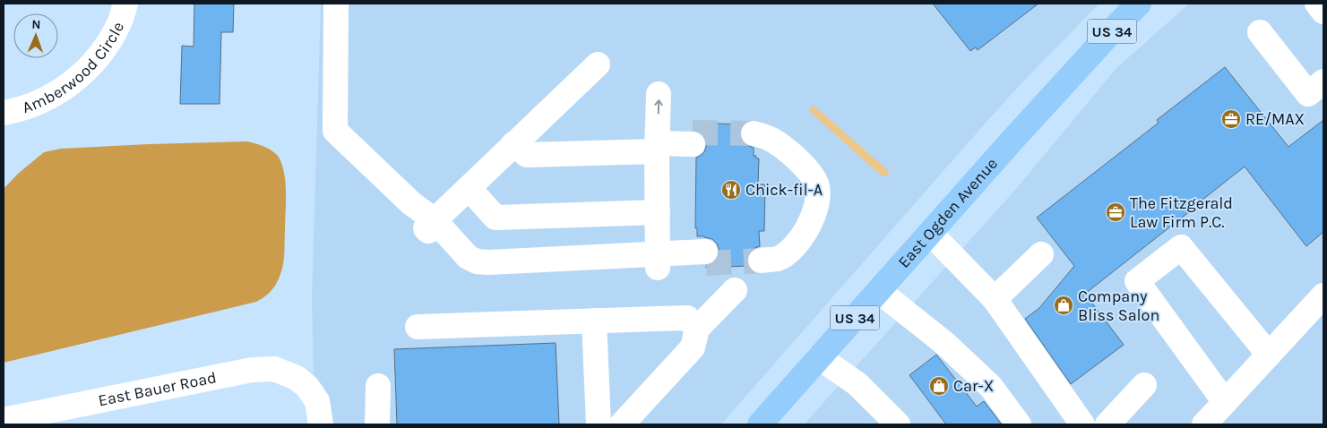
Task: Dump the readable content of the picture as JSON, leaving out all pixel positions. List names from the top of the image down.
{
  "streets": {
    "main road": ["US 34", "East Ogden Avenue"],
    "street": ["Amberwood Circle", "East Bauer Road"]
  },
  "places": {
    "office": ["RE/MAX", "The Fitzgerald Law Firm P.C."],
    "restaurant": ["Chick-fil-A"],
    "shop": ["Company Bliss Salon", "Car-X"]
  },
  "north": "top"
}
